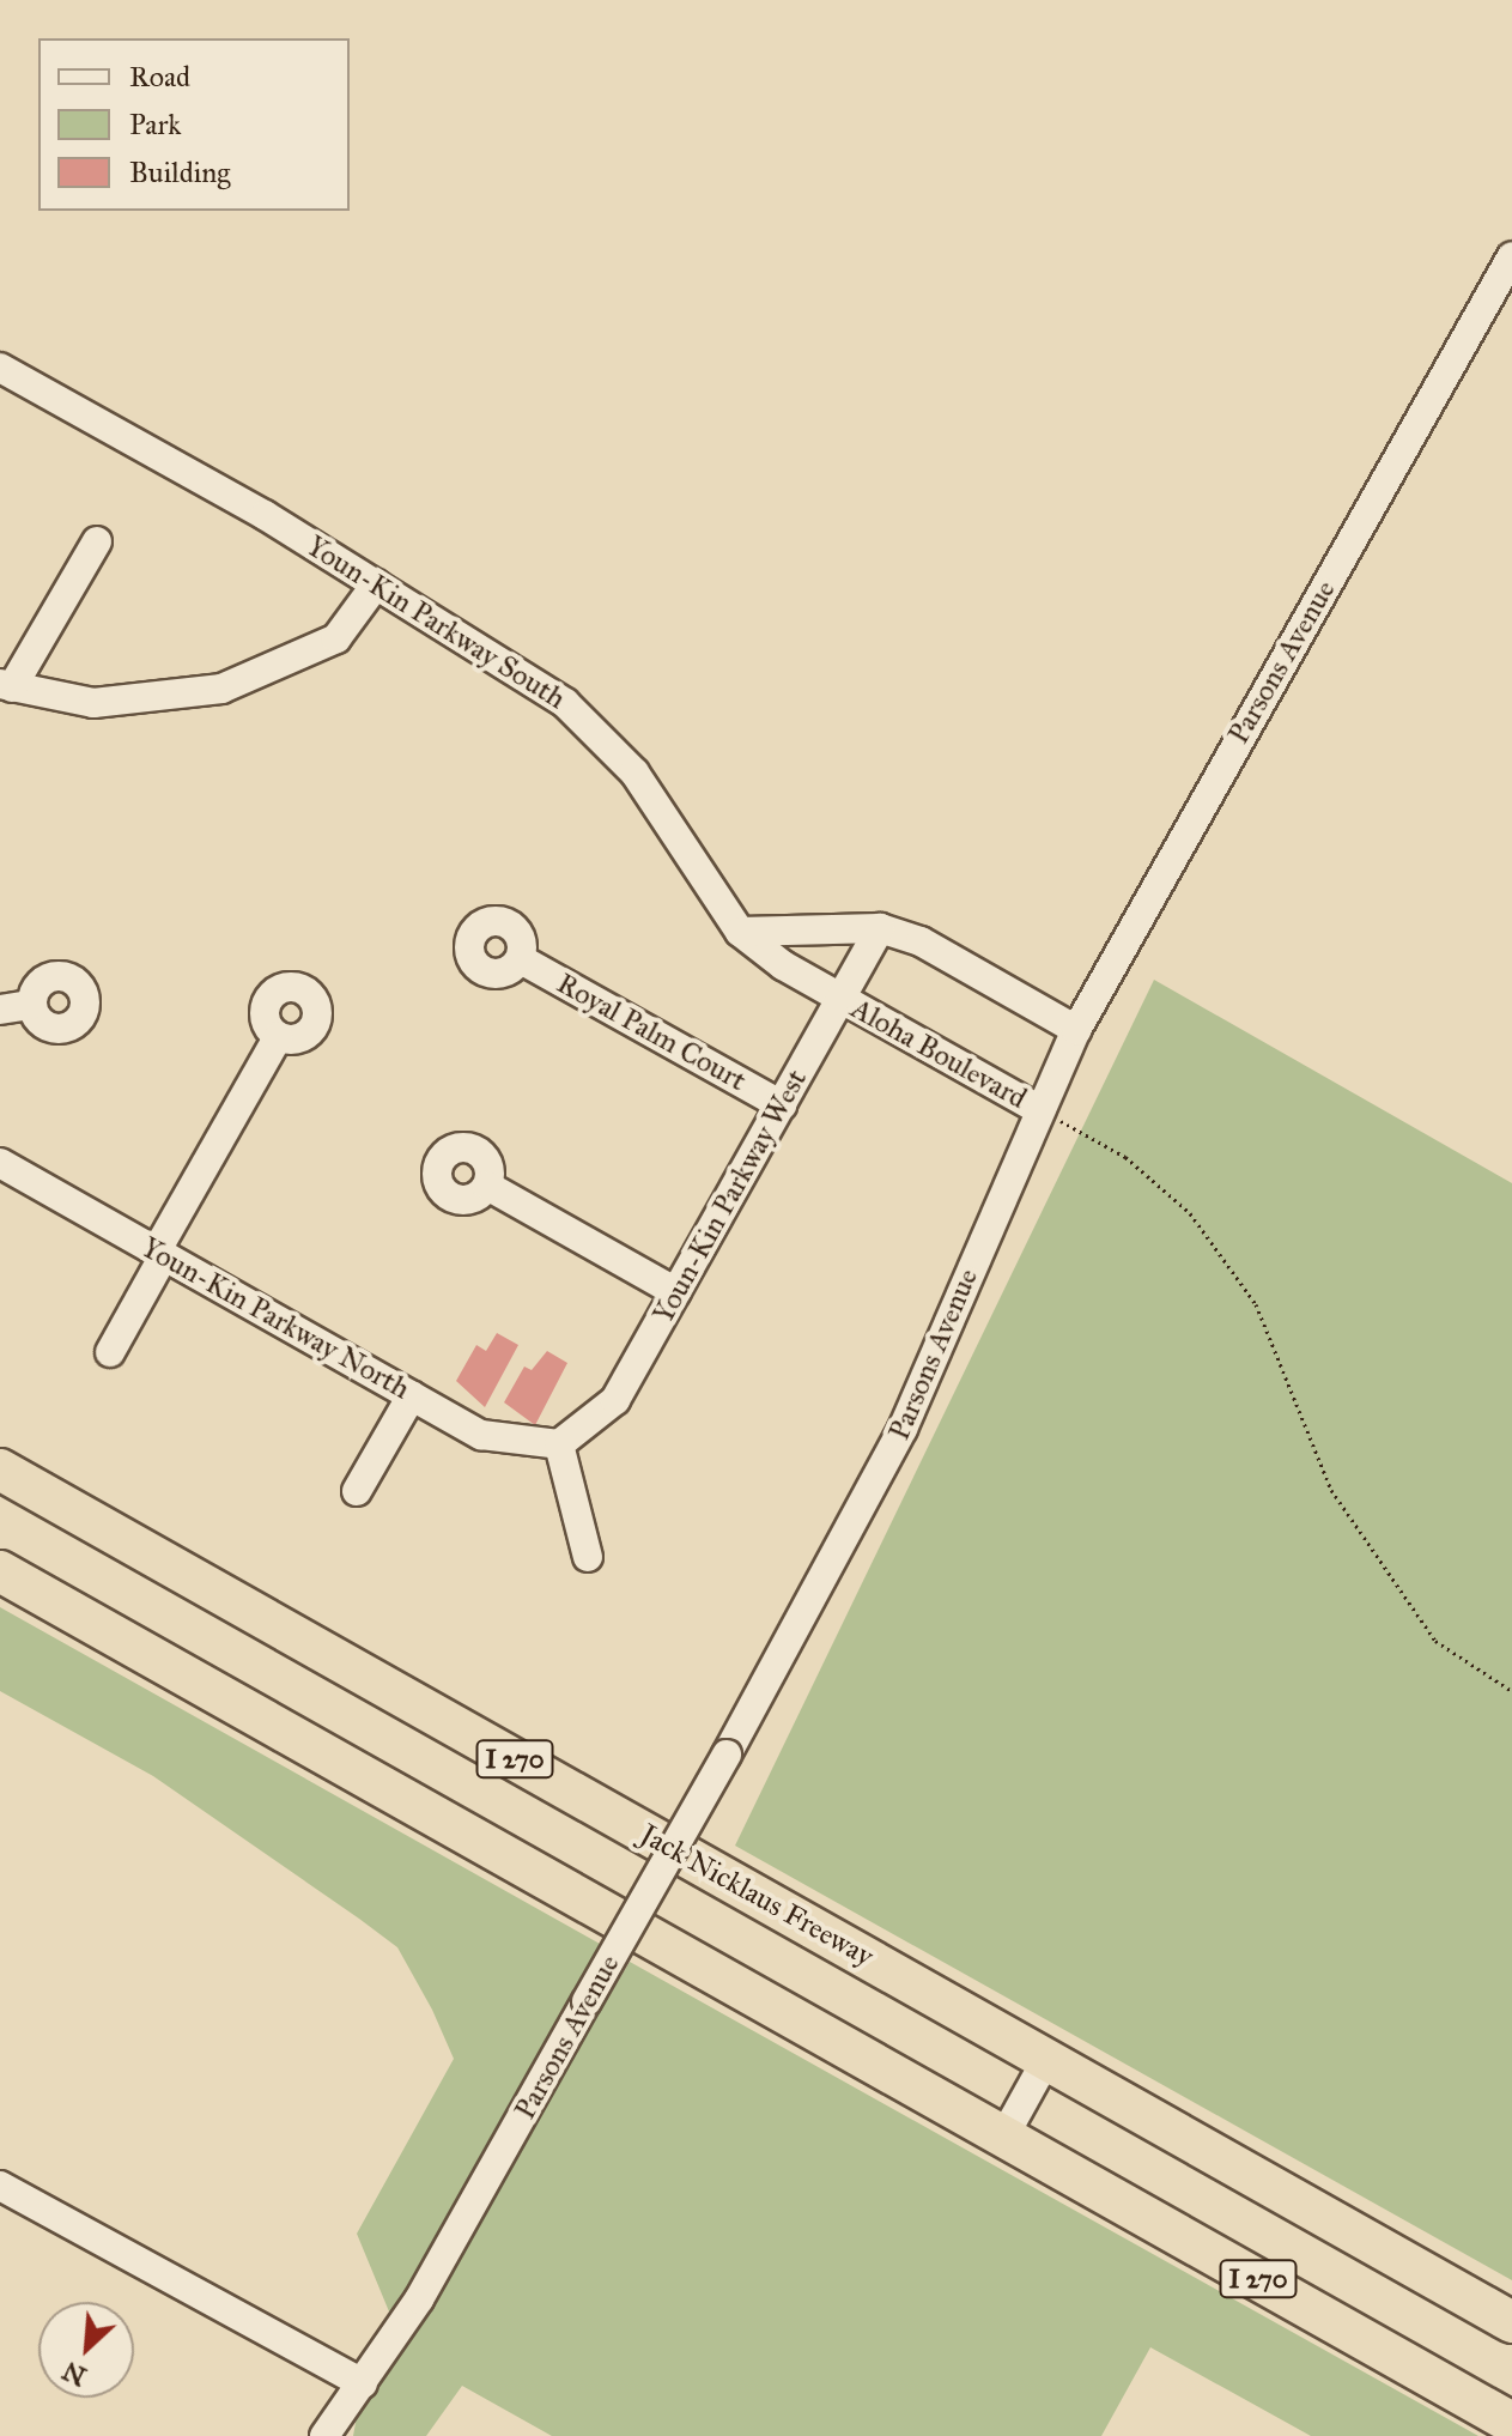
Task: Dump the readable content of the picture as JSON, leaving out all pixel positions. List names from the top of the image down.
{
  "streets": {
    "highway": ["I 270", "Jack Nicklaus Freeway"],
    "street": [
      "Youn-Kin Parkway South",
      "Parsons Avenue",
      "Royal Palm Court",
      "Aloha Boulevard",
      "Youn-Kin Parkway West",
      "Youn-Kin Parkway North"
    ]
  },
  "crossings": [
    ["Youn-Kin Parkway South", "Aloha Boulevard"],
    ["Youn-Kin Parkway South", "Youn-Kin Parkway West"],
    ["Parsons Avenue", "Aloha Boulevard"],
    ["Royal Palm Court", "Youn-Kin Parkway West"],
    ["Aloha Boulevard", "Youn-Kin Parkway West"],
    ["Youn-Kin Parkway West", "Youn-Kin Parkway North"]
  ],
  "legend": ["Road", "Park", "Building"],
  "north": "bottom left"
}
